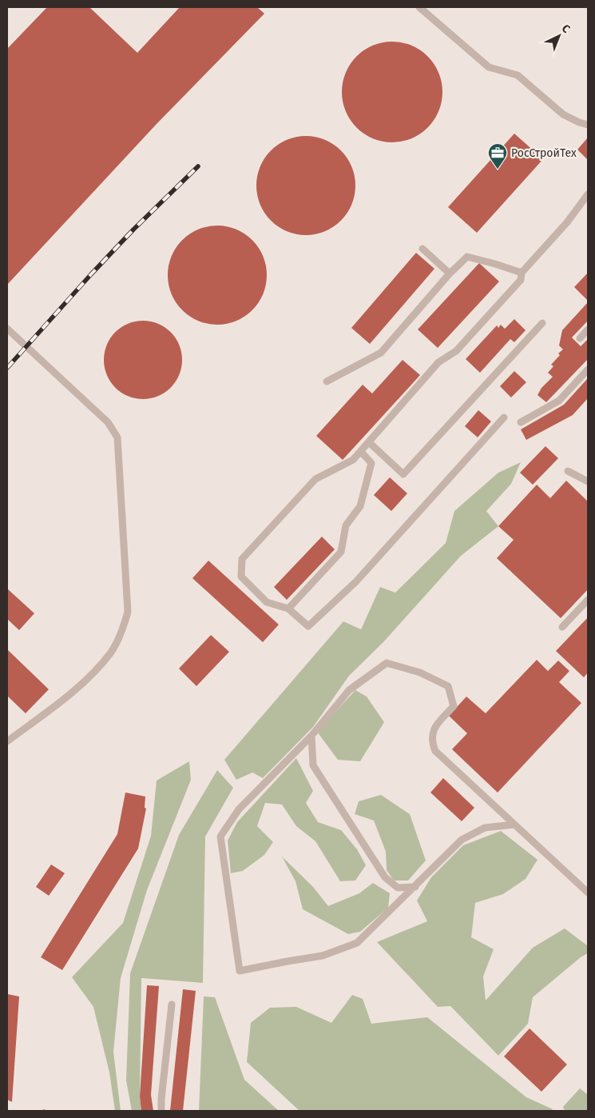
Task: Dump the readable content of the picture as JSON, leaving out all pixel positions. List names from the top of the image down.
{
  "places": {
    "office": ["РосСтройТех"]
  },
  "north": "top right"
}
